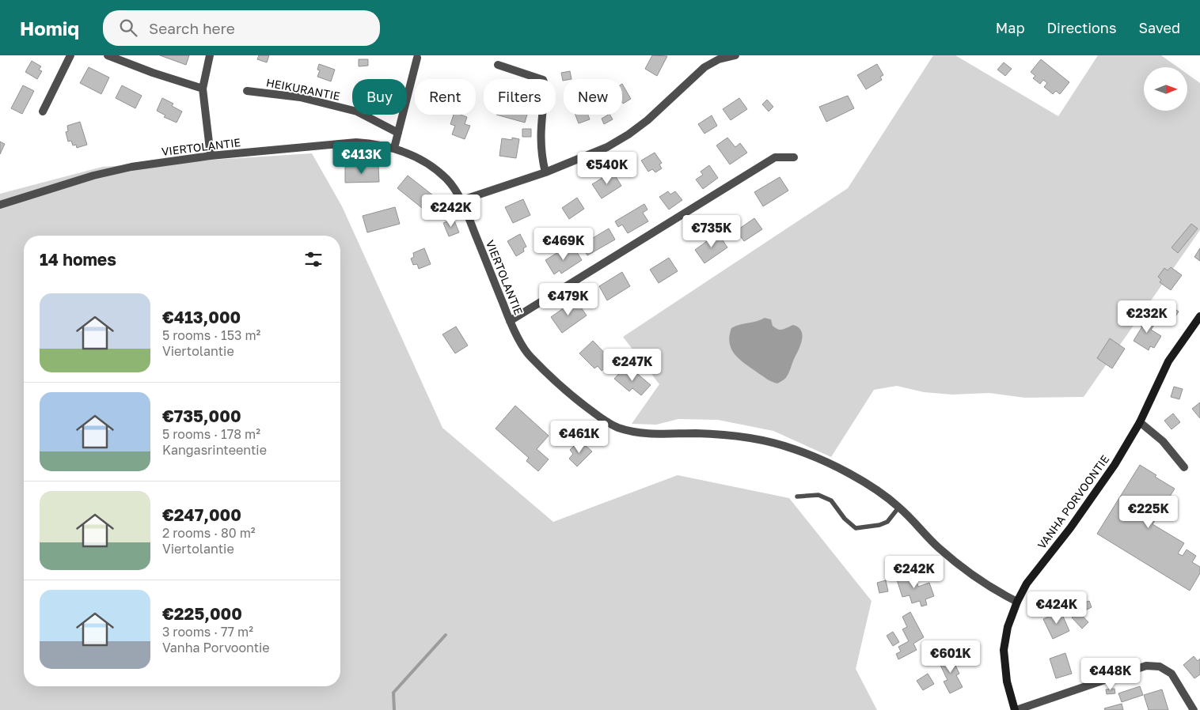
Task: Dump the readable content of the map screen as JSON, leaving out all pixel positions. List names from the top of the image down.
{
  "streets": {
    "main road": ["VANHA PORVOONTIE"],
    "street": ["HEIKURANTIE", "VIERTOLANTIE"]
  },
  "crossings": [
    ["VIERTOLANTIE", "VANHA PORVOONTIE"]
  ],
  "north": "right",
  "page": {
    "header": "Homiq",
    "search": "Search here",
    "nav": ["Map", "Directions", "Saved"],
    "chip": [
      "Buy",
      "Rent",
      "Filters",
      "New"
    ],
    "price": [
      "€413K",
      "€540K",
      "€242K",
      "€735K",
      "€469K",
      "€479K",
      "€232K",
      "€247K",
      "€461K",
      "€225K",
      "€242K",
      "€424K",
      "€601K",
      "€448K"
    ],
    "heading": "14 homes",
    "list": [
      {
        "name": "€413,000",
        "note": "5 rooms · 153 m² · Viertolantie"
      },
      {
        "name": "€735,000",
        "note": "5 rooms · 178 m² · Kangasrinteentie"
      },
      {
        "name": "€247,000",
        "note": "2 rooms · 80 m² · Viertolantie"
      },
      {
        "name": "€225,000",
        "note": "3 rooms · 77 m² · Vanha Porvoontie"
      }
    ]
  }
}
